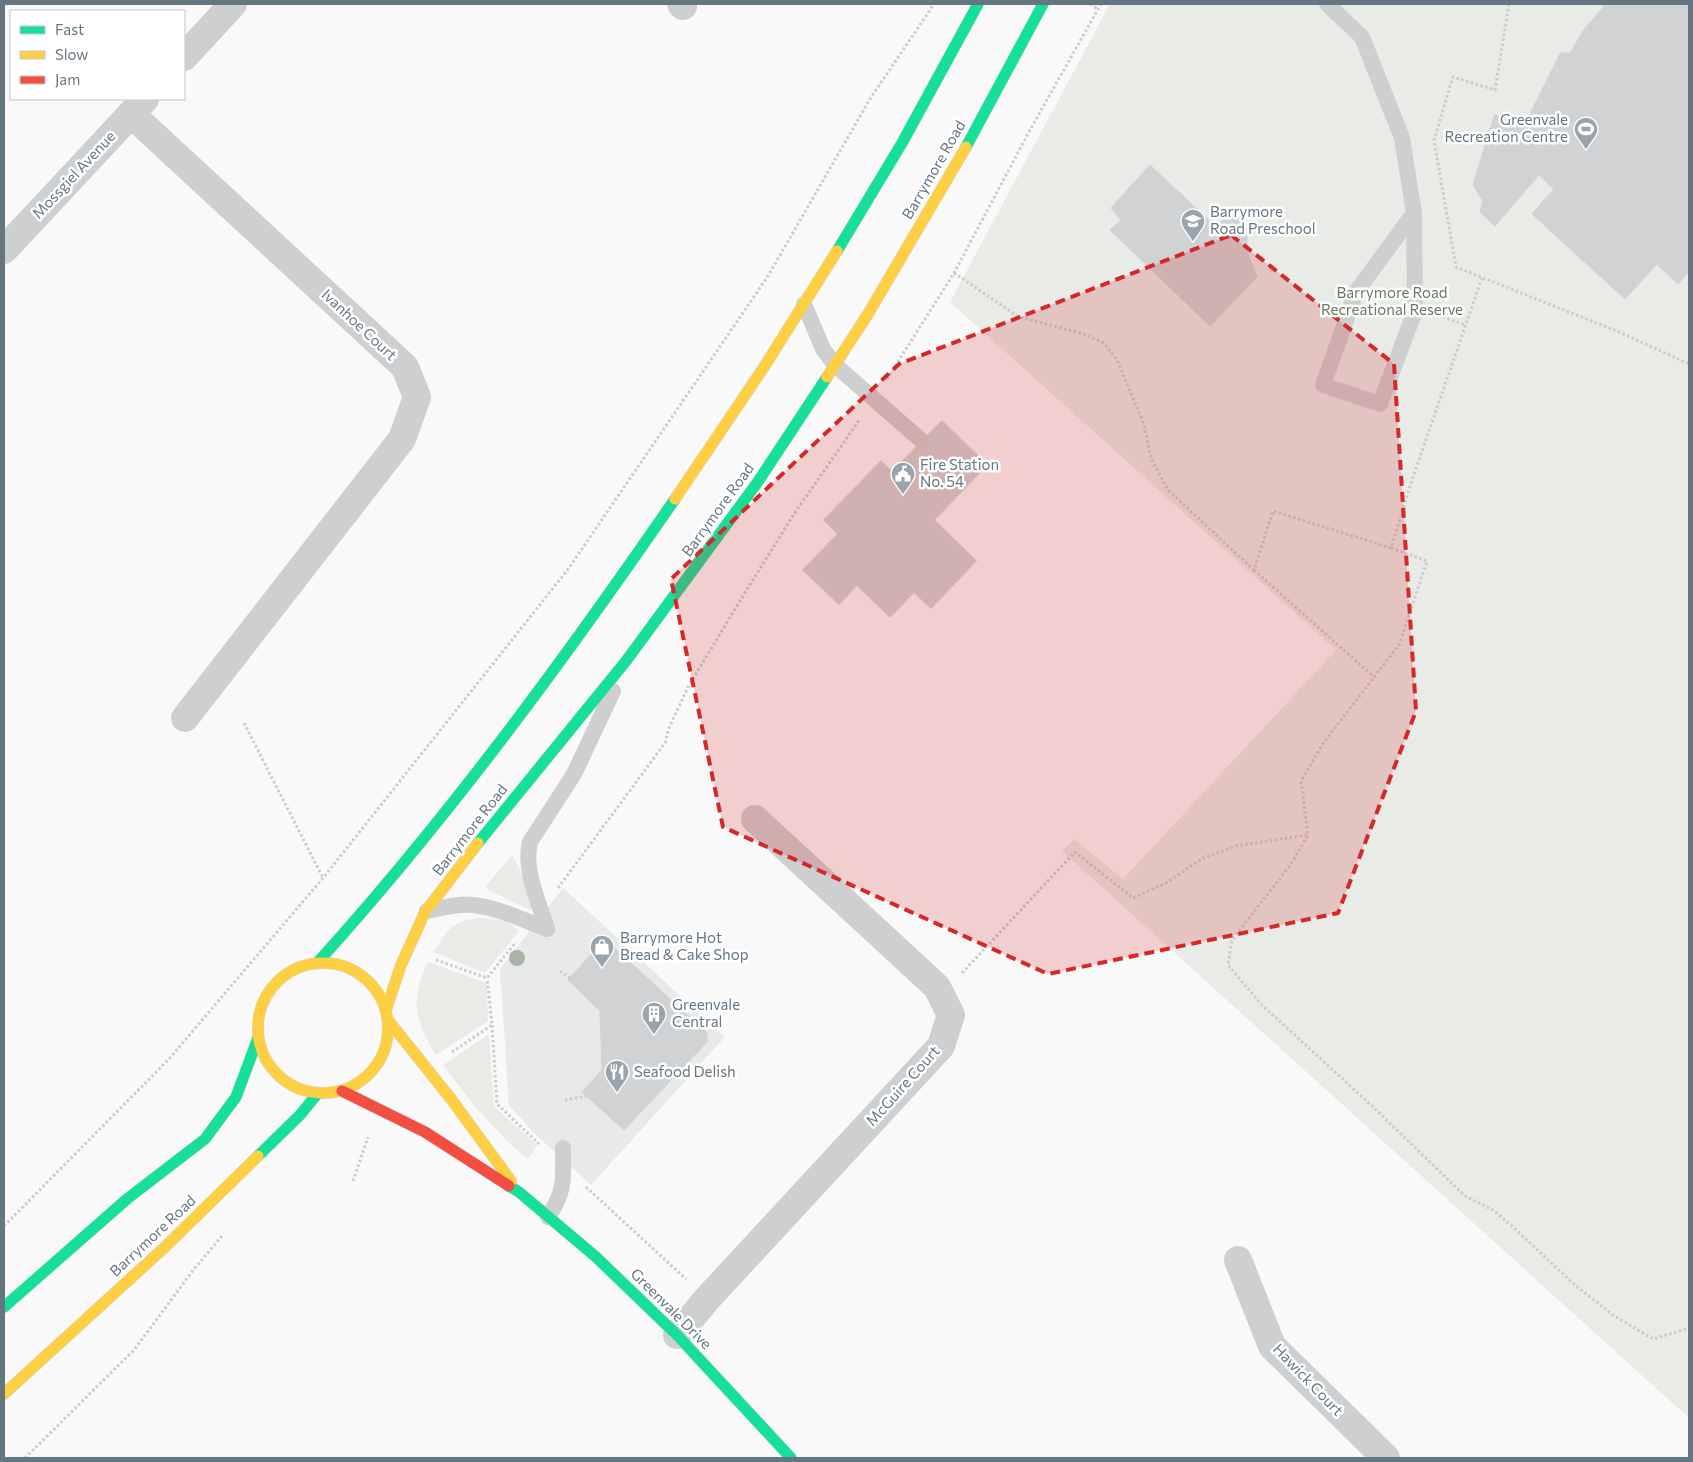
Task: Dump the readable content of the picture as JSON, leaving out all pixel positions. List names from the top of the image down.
{
  "streets": {
    "street": [
      "Barrymore Road",
      "Mossgiel Avenue",
      "Ivanhoe Court",
      "McGuire Court",
      "Greenvale Drive",
      "Hawick Court"
    ]
  },
  "crossings": [
    ["Barrymore Road", "Greenvale Drive"],
    ["Mossgiel Avenue", "Ivanhoe Court"],
    ["McGuire Court", "Greenvale Drive"]
  ],
  "parks": ["Barrymore Road Recreational Reserve"],
  "places": {
    "sports": ["Greenvale Recreation Centre"],
    "school or university": ["Barrymore Road Preschool"],
    "public building": ["Fire Station No. 54"],
    "shop": ["Barrymore Hot Bread & Cake Shop"],
    "building": ["Greenvale Central"],
    "restaurant": ["Seafood Delish"]
  },
  "legend": ["Fast", "Slow", "Jam"]
}
